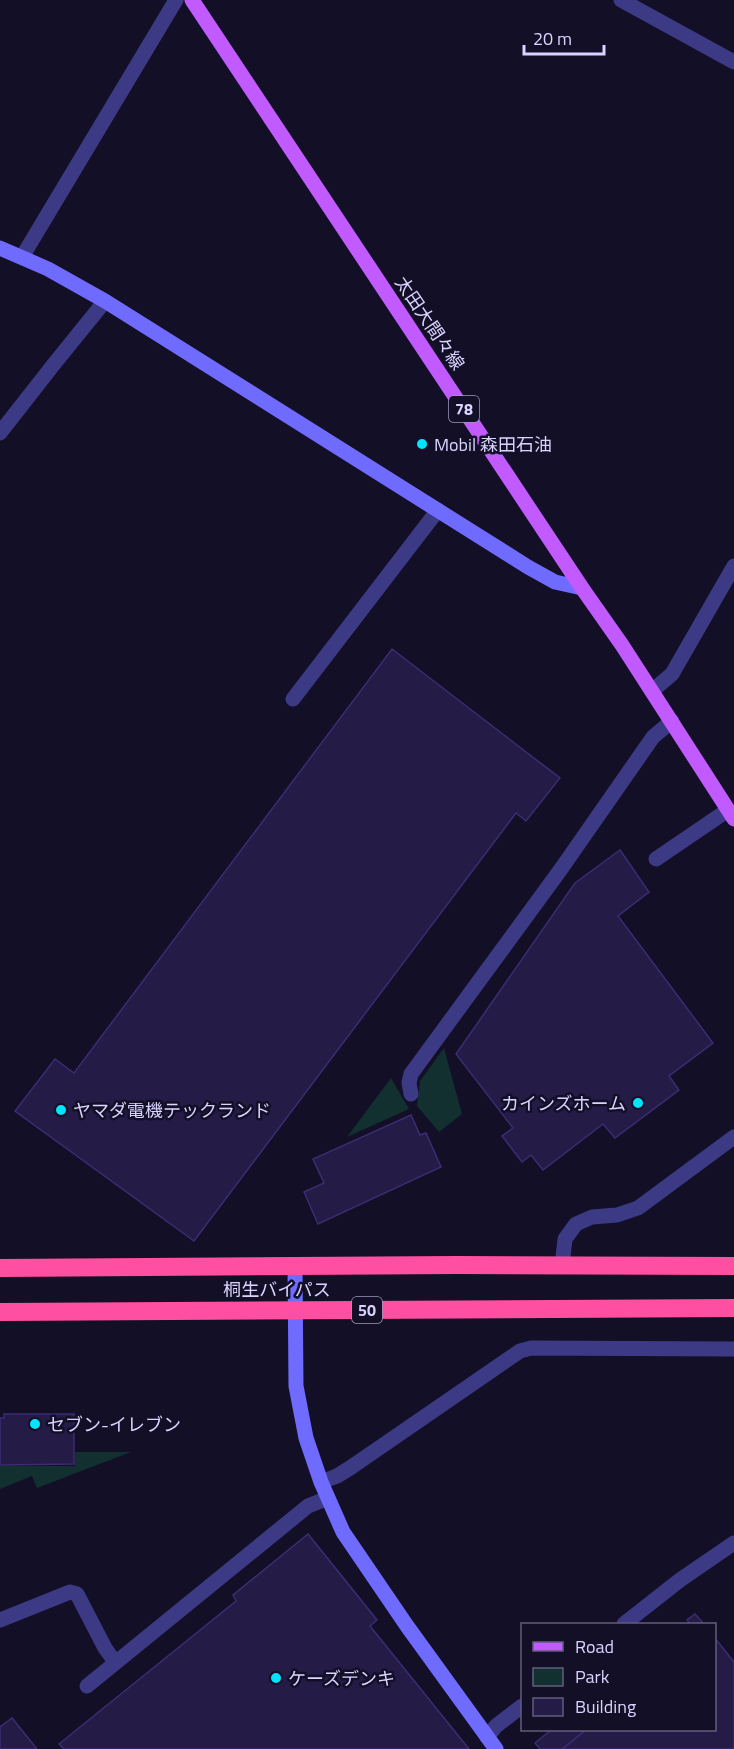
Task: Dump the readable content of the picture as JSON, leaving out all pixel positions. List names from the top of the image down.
{
  "streets": {
    "highway": ["桐生バイパス", "50"],
    "main road": ["太田大間々線", "78"]
  },
  "places": [
    "Mobil 森田石油",
    "カインズホーム",
    "ヤマダ電機テックランド",
    "セブン-イレブン",
    "ケーズデンキ"
  ],
  "legend": ["Road", "Park", "Building"],
  "scale_bar": "20 m"
}
